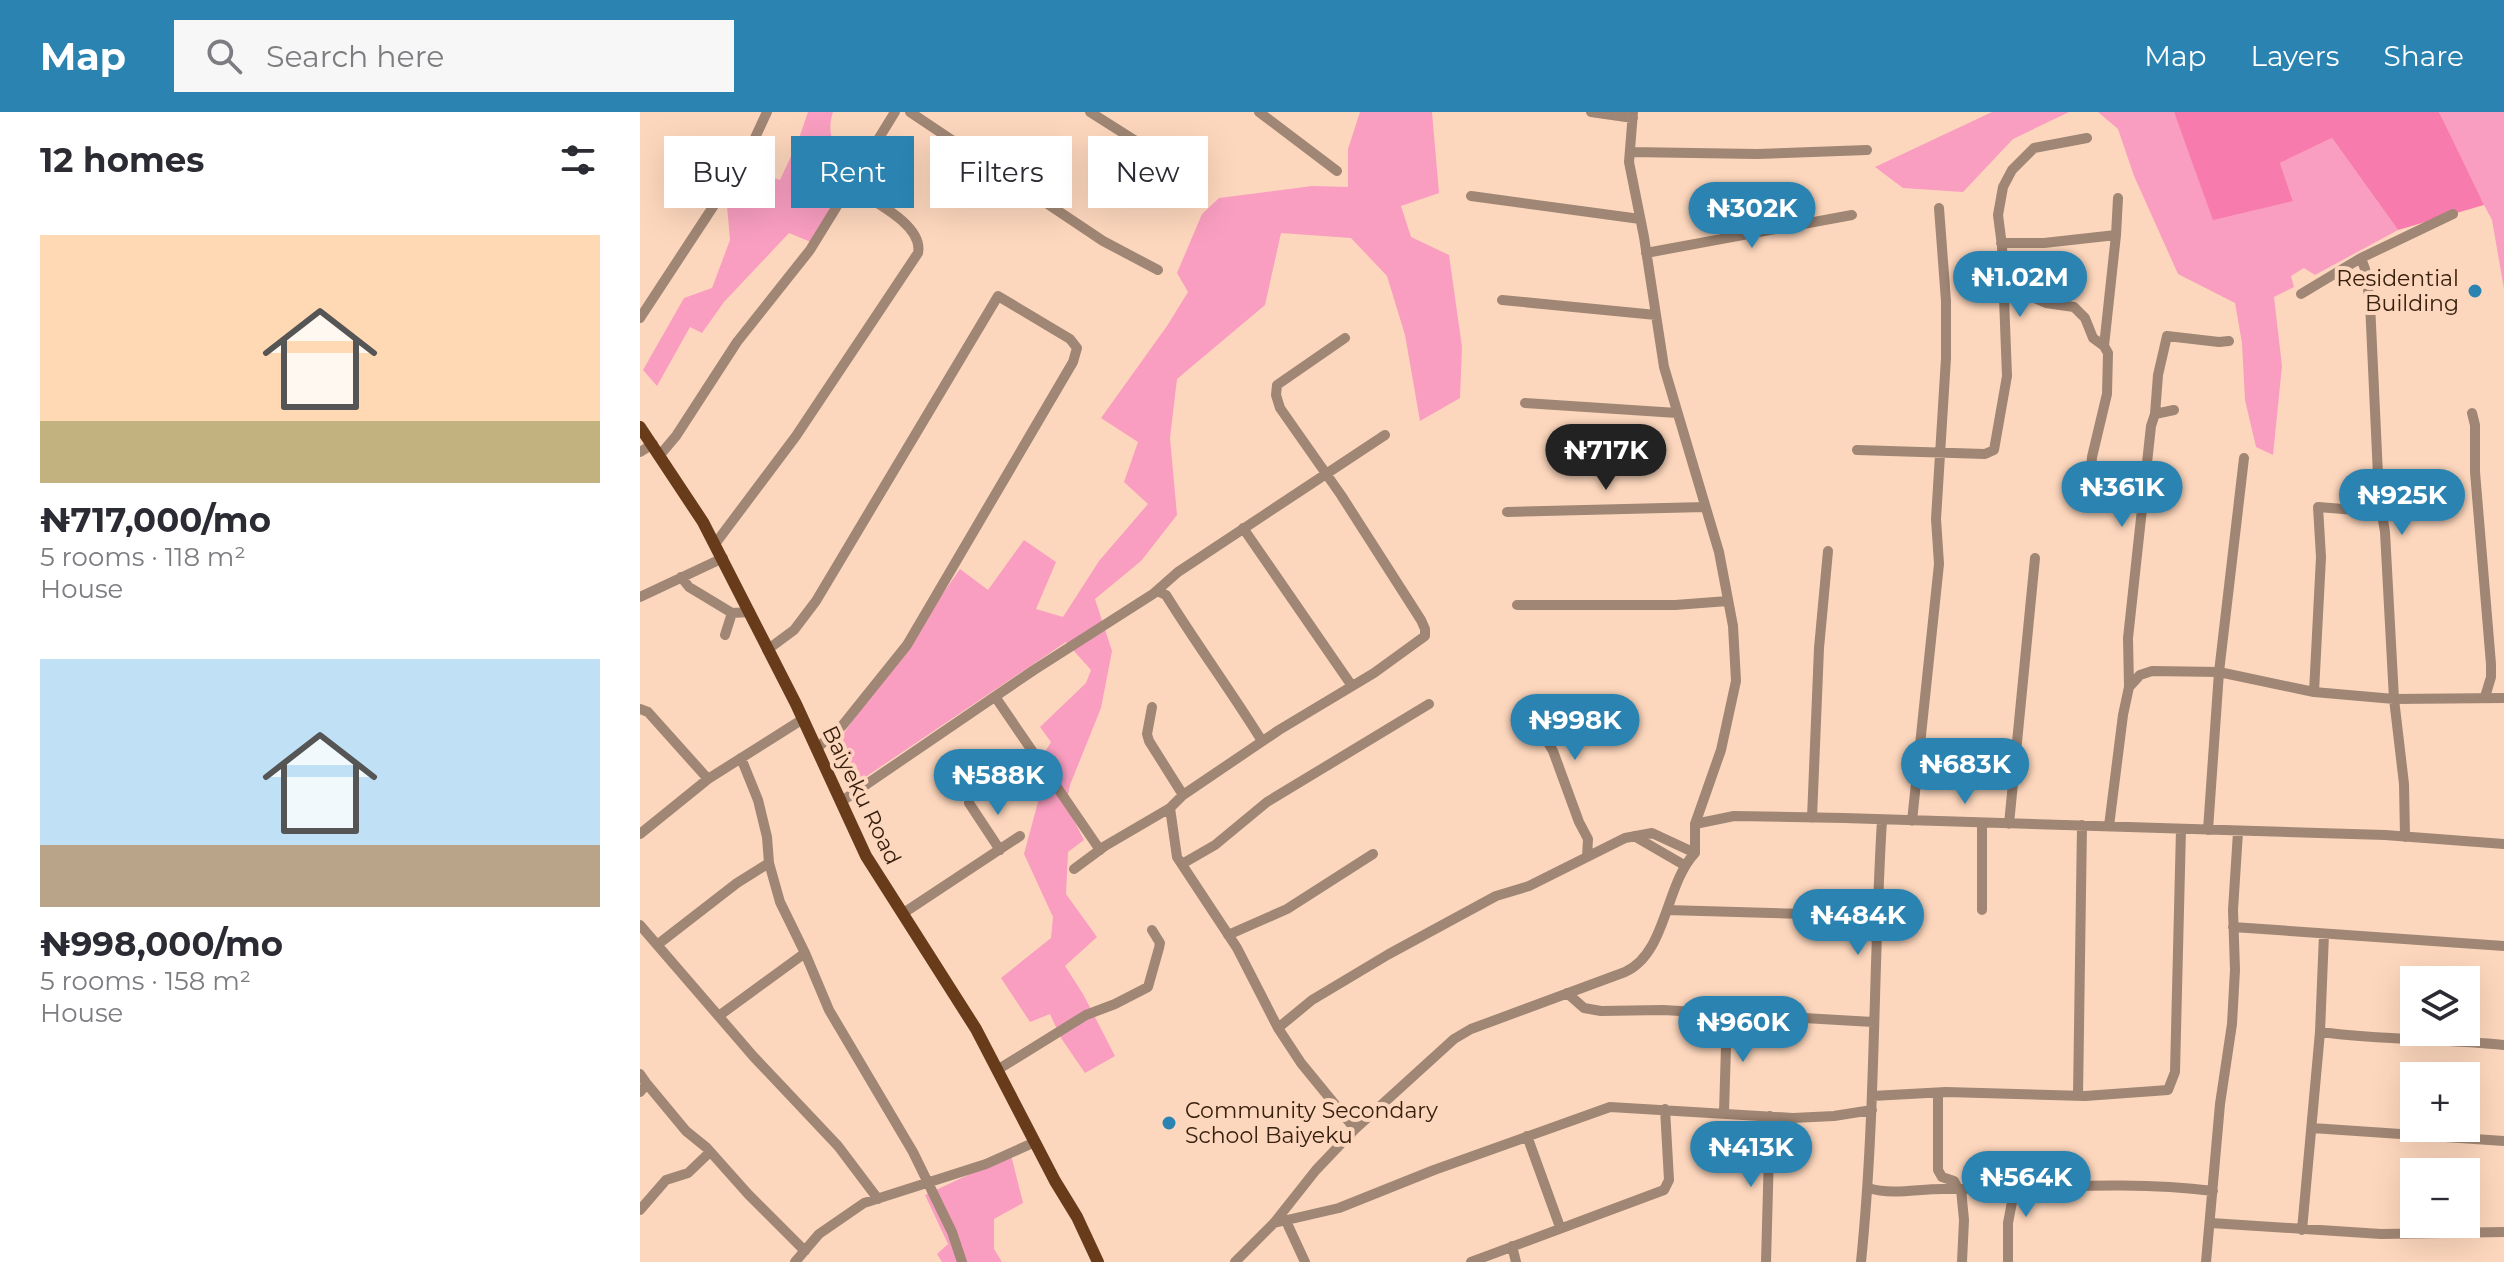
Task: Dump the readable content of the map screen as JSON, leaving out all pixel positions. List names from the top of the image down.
{
  "streets": {
    "main road": ["Baiyeku Road"]
  },
  "places": ["Residential Building", "Community Secondary School Baiyeku"],
  "page": {
    "header": "Map",
    "search": "Search here",
    "nav": ["Map", "Layers", "Share"],
    "heading": "12 homes",
    "chip": [
      "Buy",
      "Rent",
      "Filters",
      "New"
    ],
    "price": [
      "₦302K",
      "₦1.02M",
      "₦717K",
      "₦361K",
      "₦925K",
      "₦998K",
      "₦683K",
      "₦588K",
      "₦484K",
      "₦960K",
      "₦413K",
      "₦564K"
    ],
    "list": [
      {
        "name": "₦717,000/mo",
        "note": "5 rooms · 118 m² · House"
      },
      {
        "name": "₦998,000/mo",
        "note": "5 rooms · 158 m² · House"
      }
    ],
    "map_buttons": ["+", "−"]
  }
}
